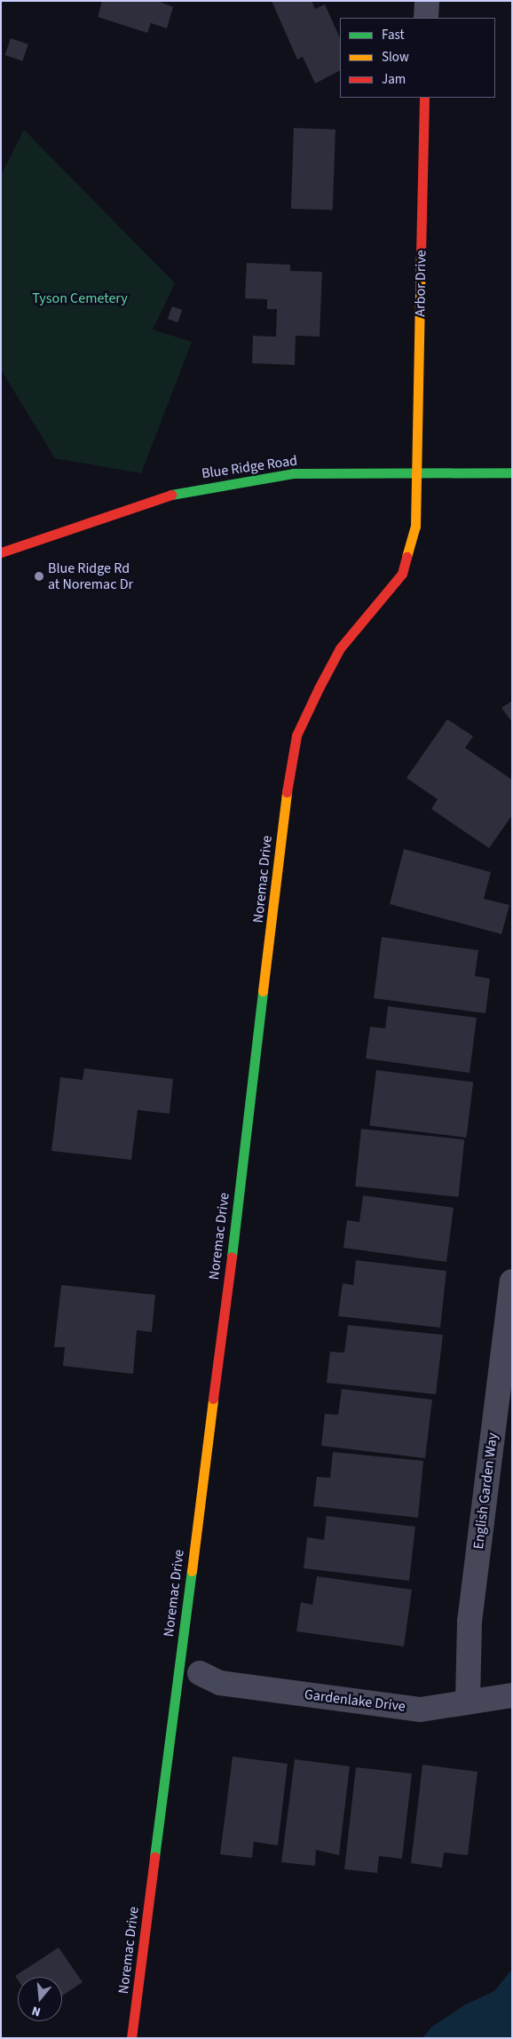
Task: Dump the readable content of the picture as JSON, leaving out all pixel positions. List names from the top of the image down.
{
  "streets": {
    "street": [
      "Arbor Drive",
      "Blue Ridge Road",
      "Noremac Drive",
      "English Garden Way",
      "Gardenlake Drive"
    ]
  },
  "crossings": [
    ["Arbor Drive", "Blue Ridge Road"],
    ["Arbor Drive", "Noremac Drive"],
    ["Blue Ridge Road", "Noremac Drive"],
    ["English Garden Way", "Gardenlake Drive"]
  ],
  "parks": ["Tyson Cemetery"],
  "places": ["Blue Ridge Rd at Noremac Dr"],
  "legend": ["Fast", "Slow", "Jam"],
  "north": "bottom"
}
